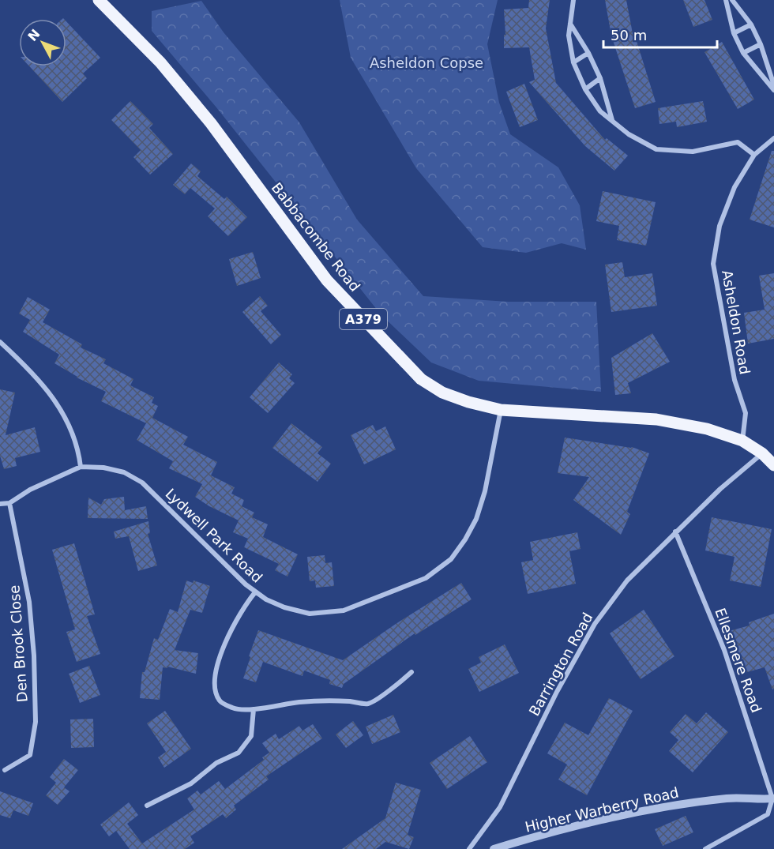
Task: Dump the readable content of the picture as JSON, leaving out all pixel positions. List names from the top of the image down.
{
  "streets": {
    "main road": ["Babbacombe Road", "A379"],
    "street": [
      "Asheldon Road",
      "Lydwell Park Road",
      "Den Brook Close",
      "Ellesmere Road",
      "Barrington Road",
      "Higher Warberry Road"
    ]
  },
  "crossings": [
    ["Babbacombe Road", "Asheldon Road"],
    ["Babbacombe Road", "Lydwell Park Road"],
    ["Babbacombe Road", "Barrington Road"],
    ["Lydwell Park Road", "Den Brook Close"],
    ["Ellesmere Road", "Barrington Road"],
    ["Ellesmere Road", "Higher Warberry Road"]
  ],
  "parks": ["Asheldon Copse"],
  "scale_bar": "50 m",
  "north": "top left"
}
